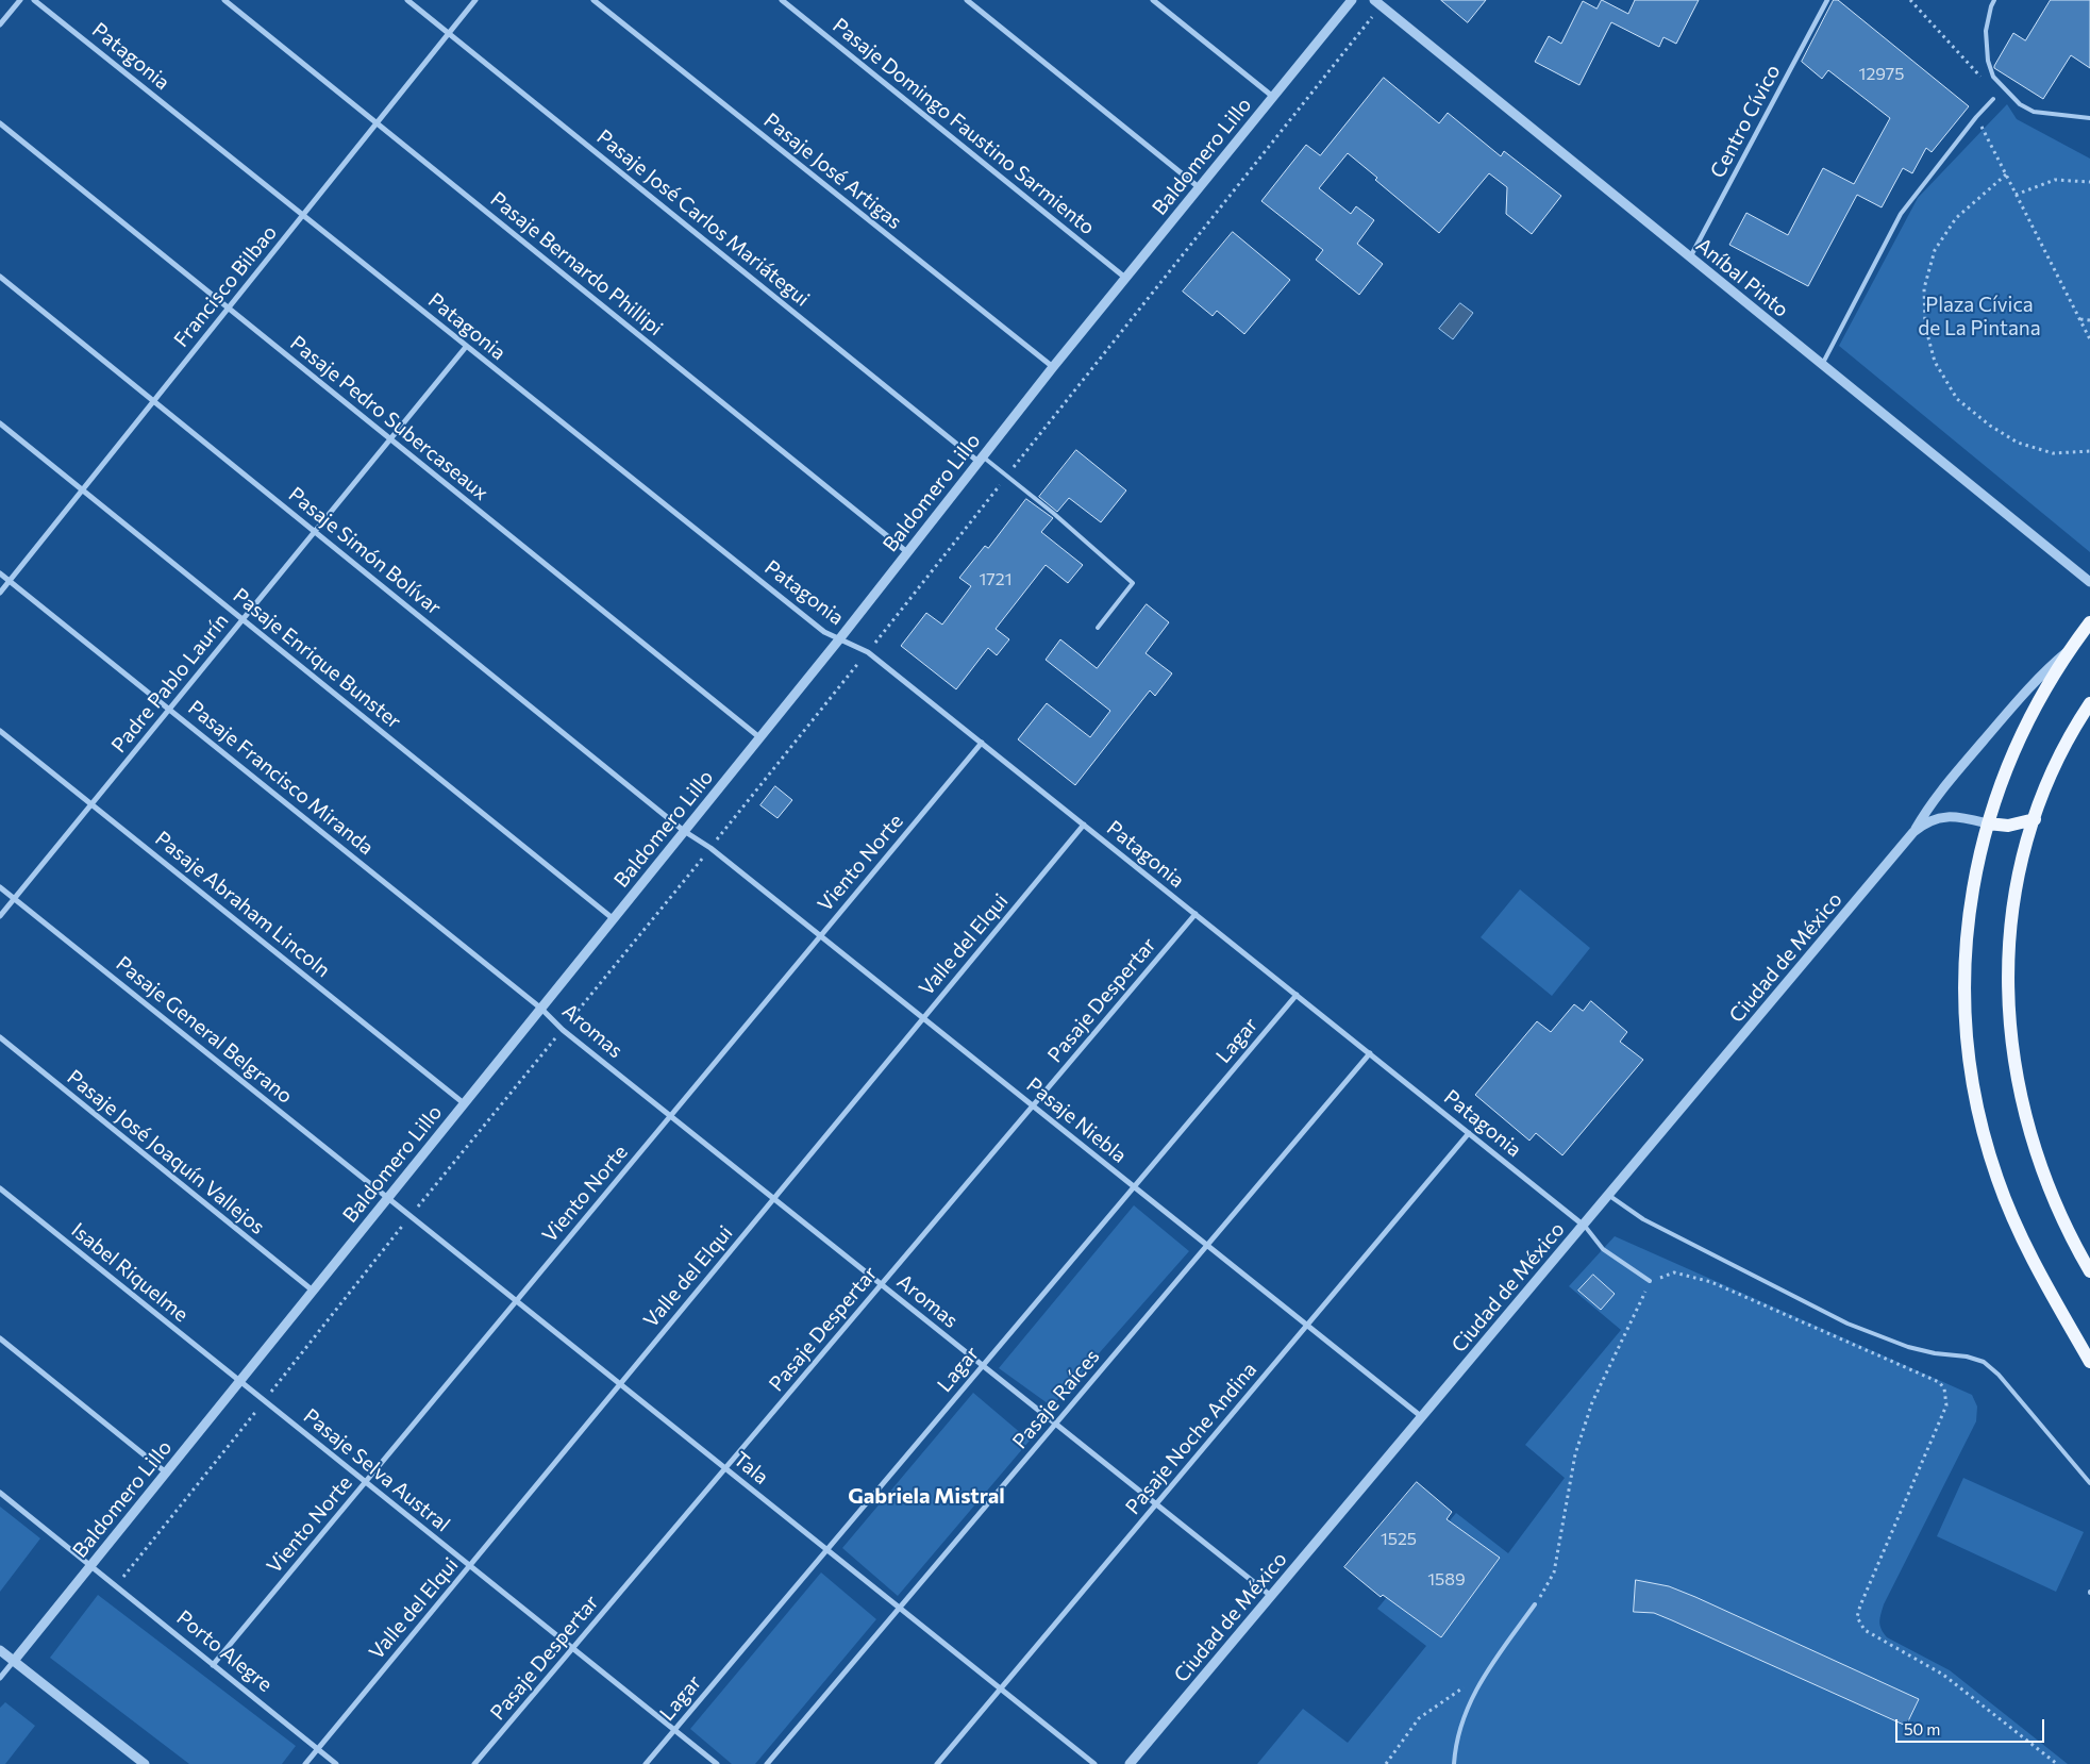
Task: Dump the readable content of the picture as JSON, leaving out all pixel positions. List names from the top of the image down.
{
  "streets": {
    "street": [
      "Patagonia",
      "Centro Cívico",
      "Pasaje Domingo Faustino Sarmiento",
      "Baldomero Lillo",
      "Pasaje José Artigas",
      "Pasaje José Carlos Mariátegui",
      "Pasaje Bernardo Phillipi",
      "Aníbal Pinto",
      "Francisco Bilbao",
      "Pasaje Pedro Subercaseaux",
      "Pasaje Simón Bolívar",
      "Pasaje Enrique Bunster",
      "Padre Pablo Laurín",
      "Pasaje Francisco Miranda",
      "Viento Norte",
      "Pasaje Abraham Lincoln",
      "Valle del Elqui",
      "Ciudad de México",
      "Pasaje Despertar",
      "Pasaje General Belgrano",
      "Aromas",
      "Lagar",
      "Pasaje Niebla",
      "Pasaje José Joaquín Vallejos",
      "Isabel Riquelme",
      "Pasaje Raíces",
      "Pasaje Noche Andina",
      "Tala",
      "Pasaje Selva Austral",
      "Porto Alegre"
    ]
  },
  "crossings": [
    ["Patagonia", "Baldomero Lillo"],
    ["Patagonia", "Francisco Bilbao"],
    ["Patagonia", "Padre Pablo Laurín"],
    ["Patagonia", "Viento Norte"],
    ["Patagonia", "Valle del Elqui"],
    ["Patagonia", "Ciudad de México"],
    ["Patagonia", "Pasaje Despertar"],
    ["Patagonia", "Lagar"],
    ["Patagonia", "Pasaje Raíces"],
    ["Patagonia", "Pasaje Noche Andina"],
    ["Centro Cívico", "Aníbal Pinto"],
    ["Pasaje Domingo Faustino Sarmiento", "Baldomero Lillo"],
    ["Baldomero Lillo", "Pasaje José Artigas"],
    ["Baldomero Lillo", "Pasaje José Carlos Mariátegui"],
    ["Baldomero Lillo", "Pasaje Bernardo Phillipi"],
    ["Baldomero Lillo", "Pasaje Pedro Subercaseaux"],
    ["Baldomero Lillo", "Pasaje Simón Bolívar"],
    ["Baldomero Lillo", "Pasaje Enrique Bunster"],
    ["Baldomero Lillo", "Pasaje Francisco Miranda"],
    ["Baldomero Lillo", "Pasaje Abraham Lincoln"],
    ["Baldomero Lillo", "Pasaje General Belgrano"],
    ["Baldomero Lillo", "Aromas"],
    ["Baldomero Lillo", "Pasaje José Joaquín Vallejos"],
    ["Baldomero Lillo", "Isabel Riquelme"],
    ["Baldomero Lillo", "Tala"],
    ["Baldomero Lillo", "Pasaje Selva Austral"],
    ["Baldomero Lillo", "Porto Alegre"],
    ["Pasaje José Carlos Mariátegui", "Francisco Bilbao"],
    ["Pasaje Bernardo Phillipi", "Francisco Bilbao"],
    ["Francisco Bilbao", "Pasaje Pedro Subercaseaux"],
    ["Francisco Bilbao", "Pasaje Simón Bolívar"],
    ["Francisco Bilbao", "Pasaje Enrique Bunster"],
    ["Francisco Bilbao", "Pasaje Francisco Miranda"],
    ["Pasaje Pedro Subercaseaux", "Padre Pablo Laurín"],
    ["Pasaje Simón Bolívar", "Padre Pablo Laurín"],
    ["Pasaje Simón Bolívar", "Pasaje Niebla"],
    ["Pasaje Enrique Bunster", "Padre Pablo Laurín"],
    ["Padre Pablo Laurín", "Pasaje Francisco Miranda"],
    ["Padre Pablo Laurín", "Pasaje Abraham Lincoln"],
    ["Padre Pablo Laurín", "Pasaje General Belgrano"],
    ["Pasaje Francisco Miranda", "Aromas"],
    ["Viento Norte", "Aromas"],
    ["Viento Norte", "Pasaje Niebla"],
    ["Viento Norte", "Tala"],
    ["Viento Norte", "Pasaje Selva Austral"],
    ["Viento Norte", "Porto Alegre"],
    ["Valle del Elqui", "Aromas"],
    ["Valle del Elqui", "Pasaje Niebla"],
    ["Valle del Elqui", "Tala"],
    ["Valle del Elqui", "Pasaje Selva Austral"],
    ["Valle del Elqui", "Porto Alegre"],
    ["Ciudad de México", "Aromas"],
    ["Ciudad de México", "Pasaje Niebla"],
    ["Pasaje Despertar", "Aromas"],
    ["Pasaje Despertar", "Pasaje Niebla"],
    ["Pasaje Despertar", "Tala"],
    ["Pasaje Despertar", "Pasaje Selva Austral"],
    ["Pasaje General Belgrano", "Tala"],
    ["Aromas", "Lagar"],
    ["Aromas", "Pasaje Raíces"],
    ["Aromas", "Pasaje Noche Andina"],
    ["Lagar", "Pasaje Niebla"],
    ["Lagar", "Tala"],
    ["Lagar", "Pasaje Selva Austral"],
    ["Pasaje Niebla", "Pasaje Raíces"],
    ["Pasaje Niebla", "Pasaje Noche Andina"],
    ["Isabel Riquelme", "Pasaje Selva Austral"],
    ["Pasaje Raíces", "Tala"],
    ["Pasaje Noche Andina", "Tala"]
  ],
  "districts": ["Gabriela Mistral"],
  "parks": ["Plaza Cívica de La Pintana"],
  "house_numbers": [
    "12975",
    "1721",
    "1525",
    "1589"
  ],
  "scale_bar": "50 m"
}
